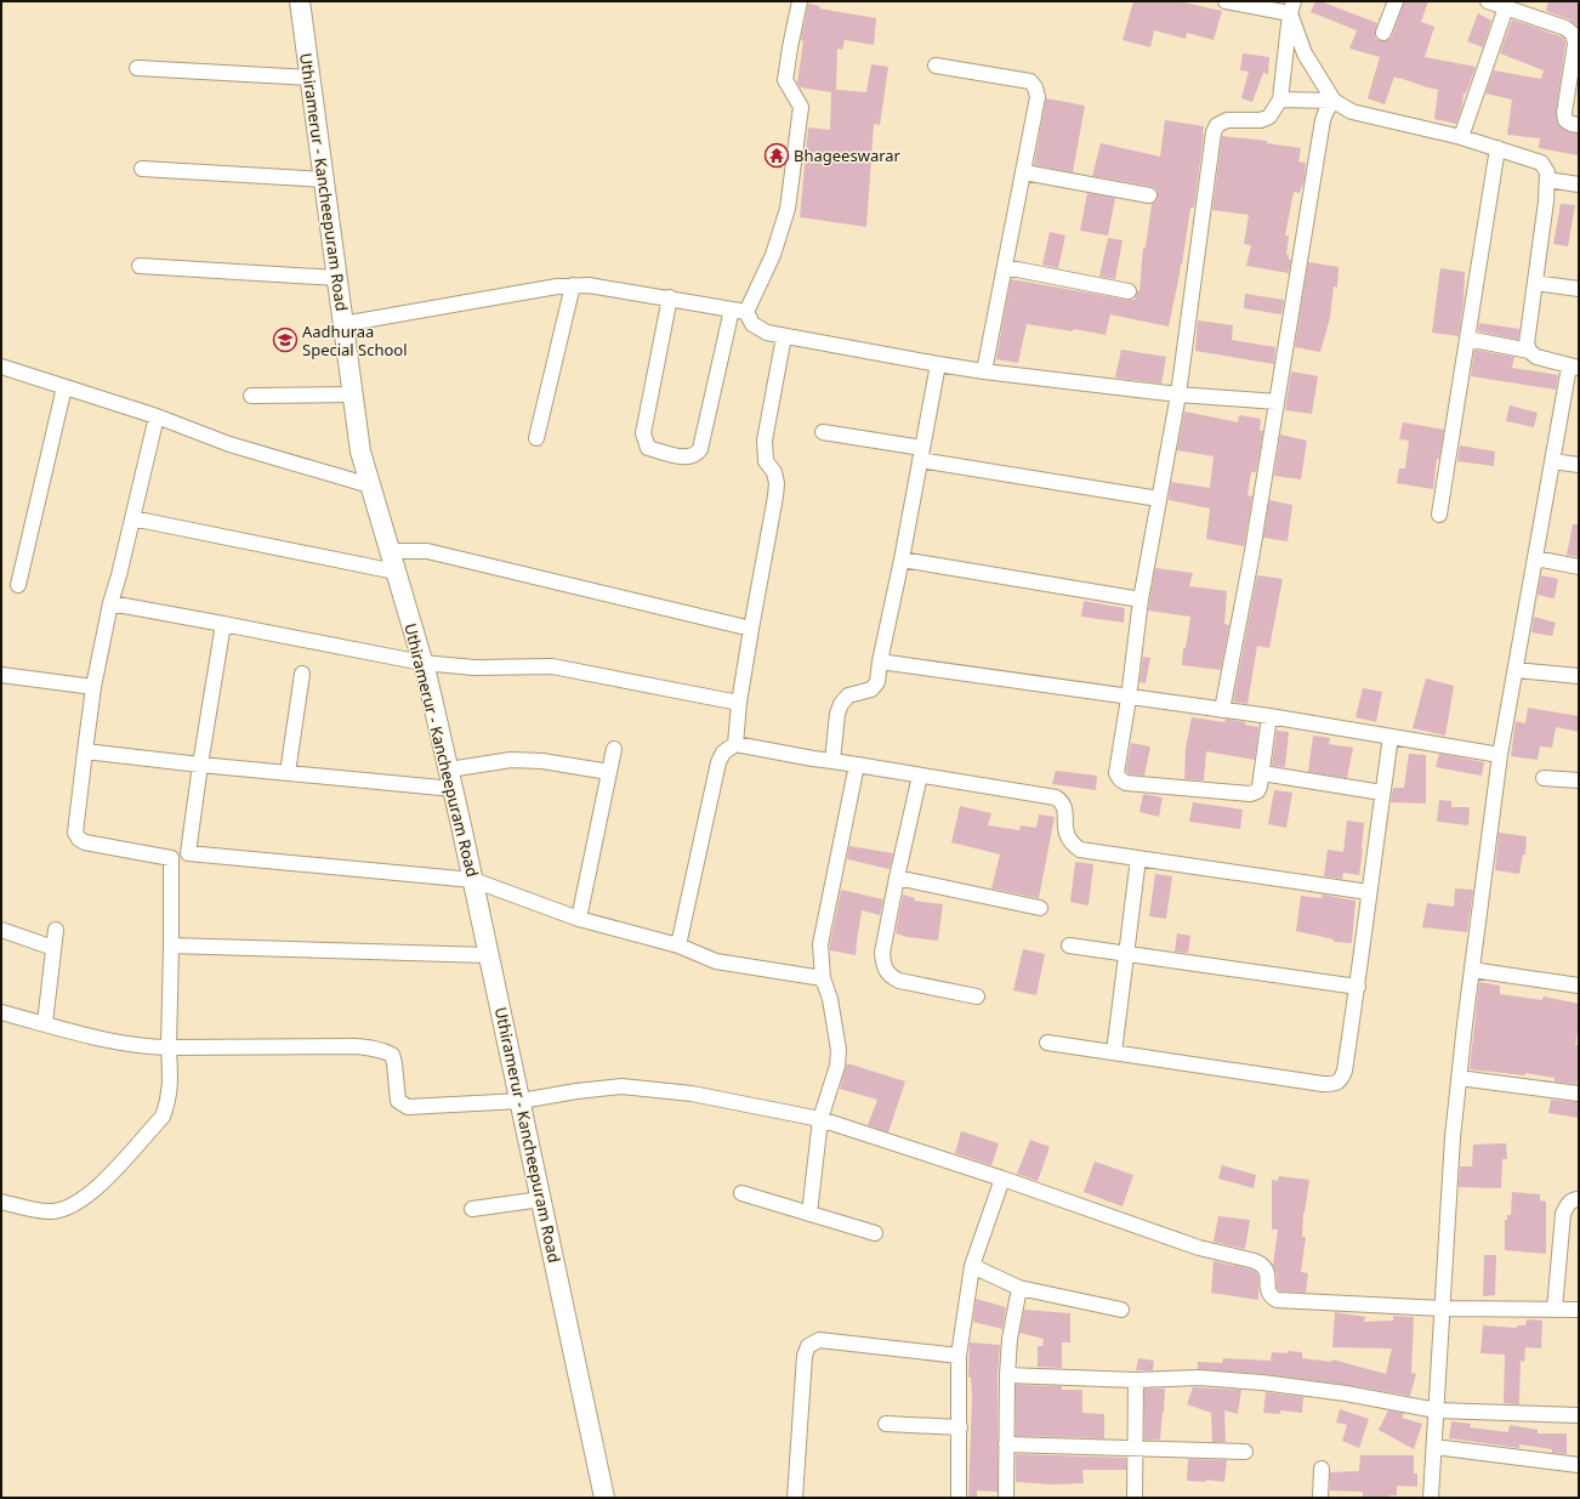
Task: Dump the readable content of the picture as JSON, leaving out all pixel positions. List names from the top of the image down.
{
  "streets": {
    "main road": ["Uthiramerur - Kancheepuram Road"]
  },
  "places": {
    "temple": ["Bhageeswarar"],
    "school or university": ["Aadhuraa Special School"]
  }
}
